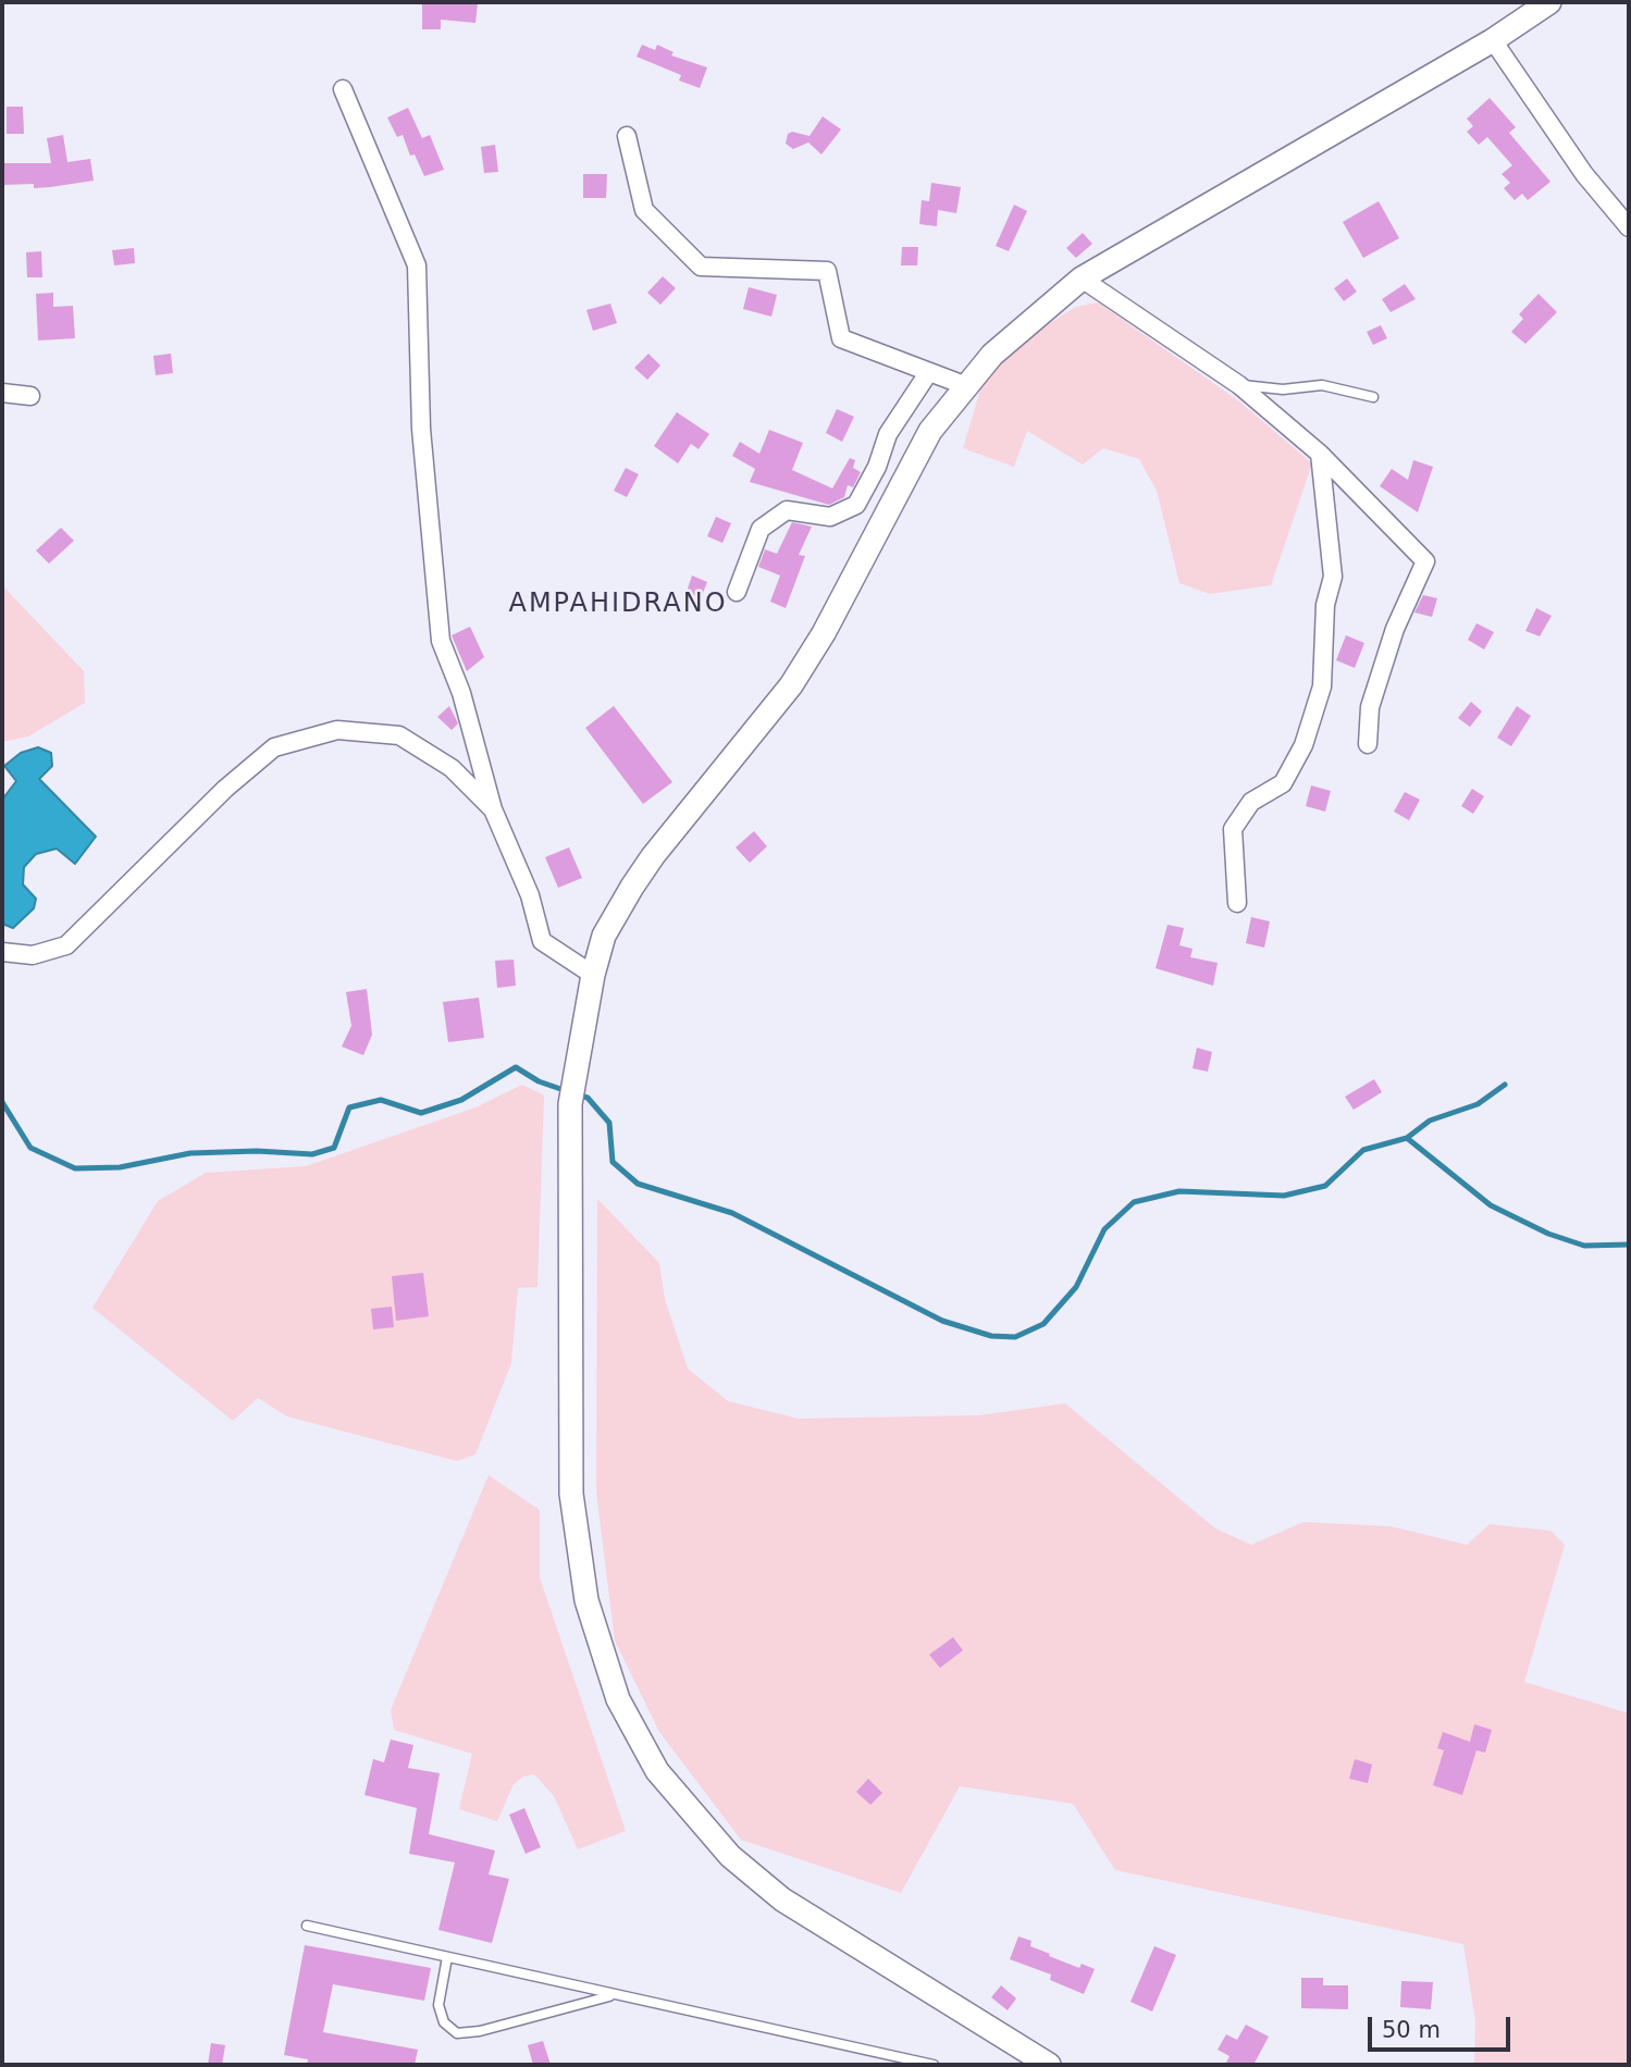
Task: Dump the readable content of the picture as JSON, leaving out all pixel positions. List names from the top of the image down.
{
  "districts": ["AMPAHIDRANO"],
  "scale_bar": "50 m"
}
